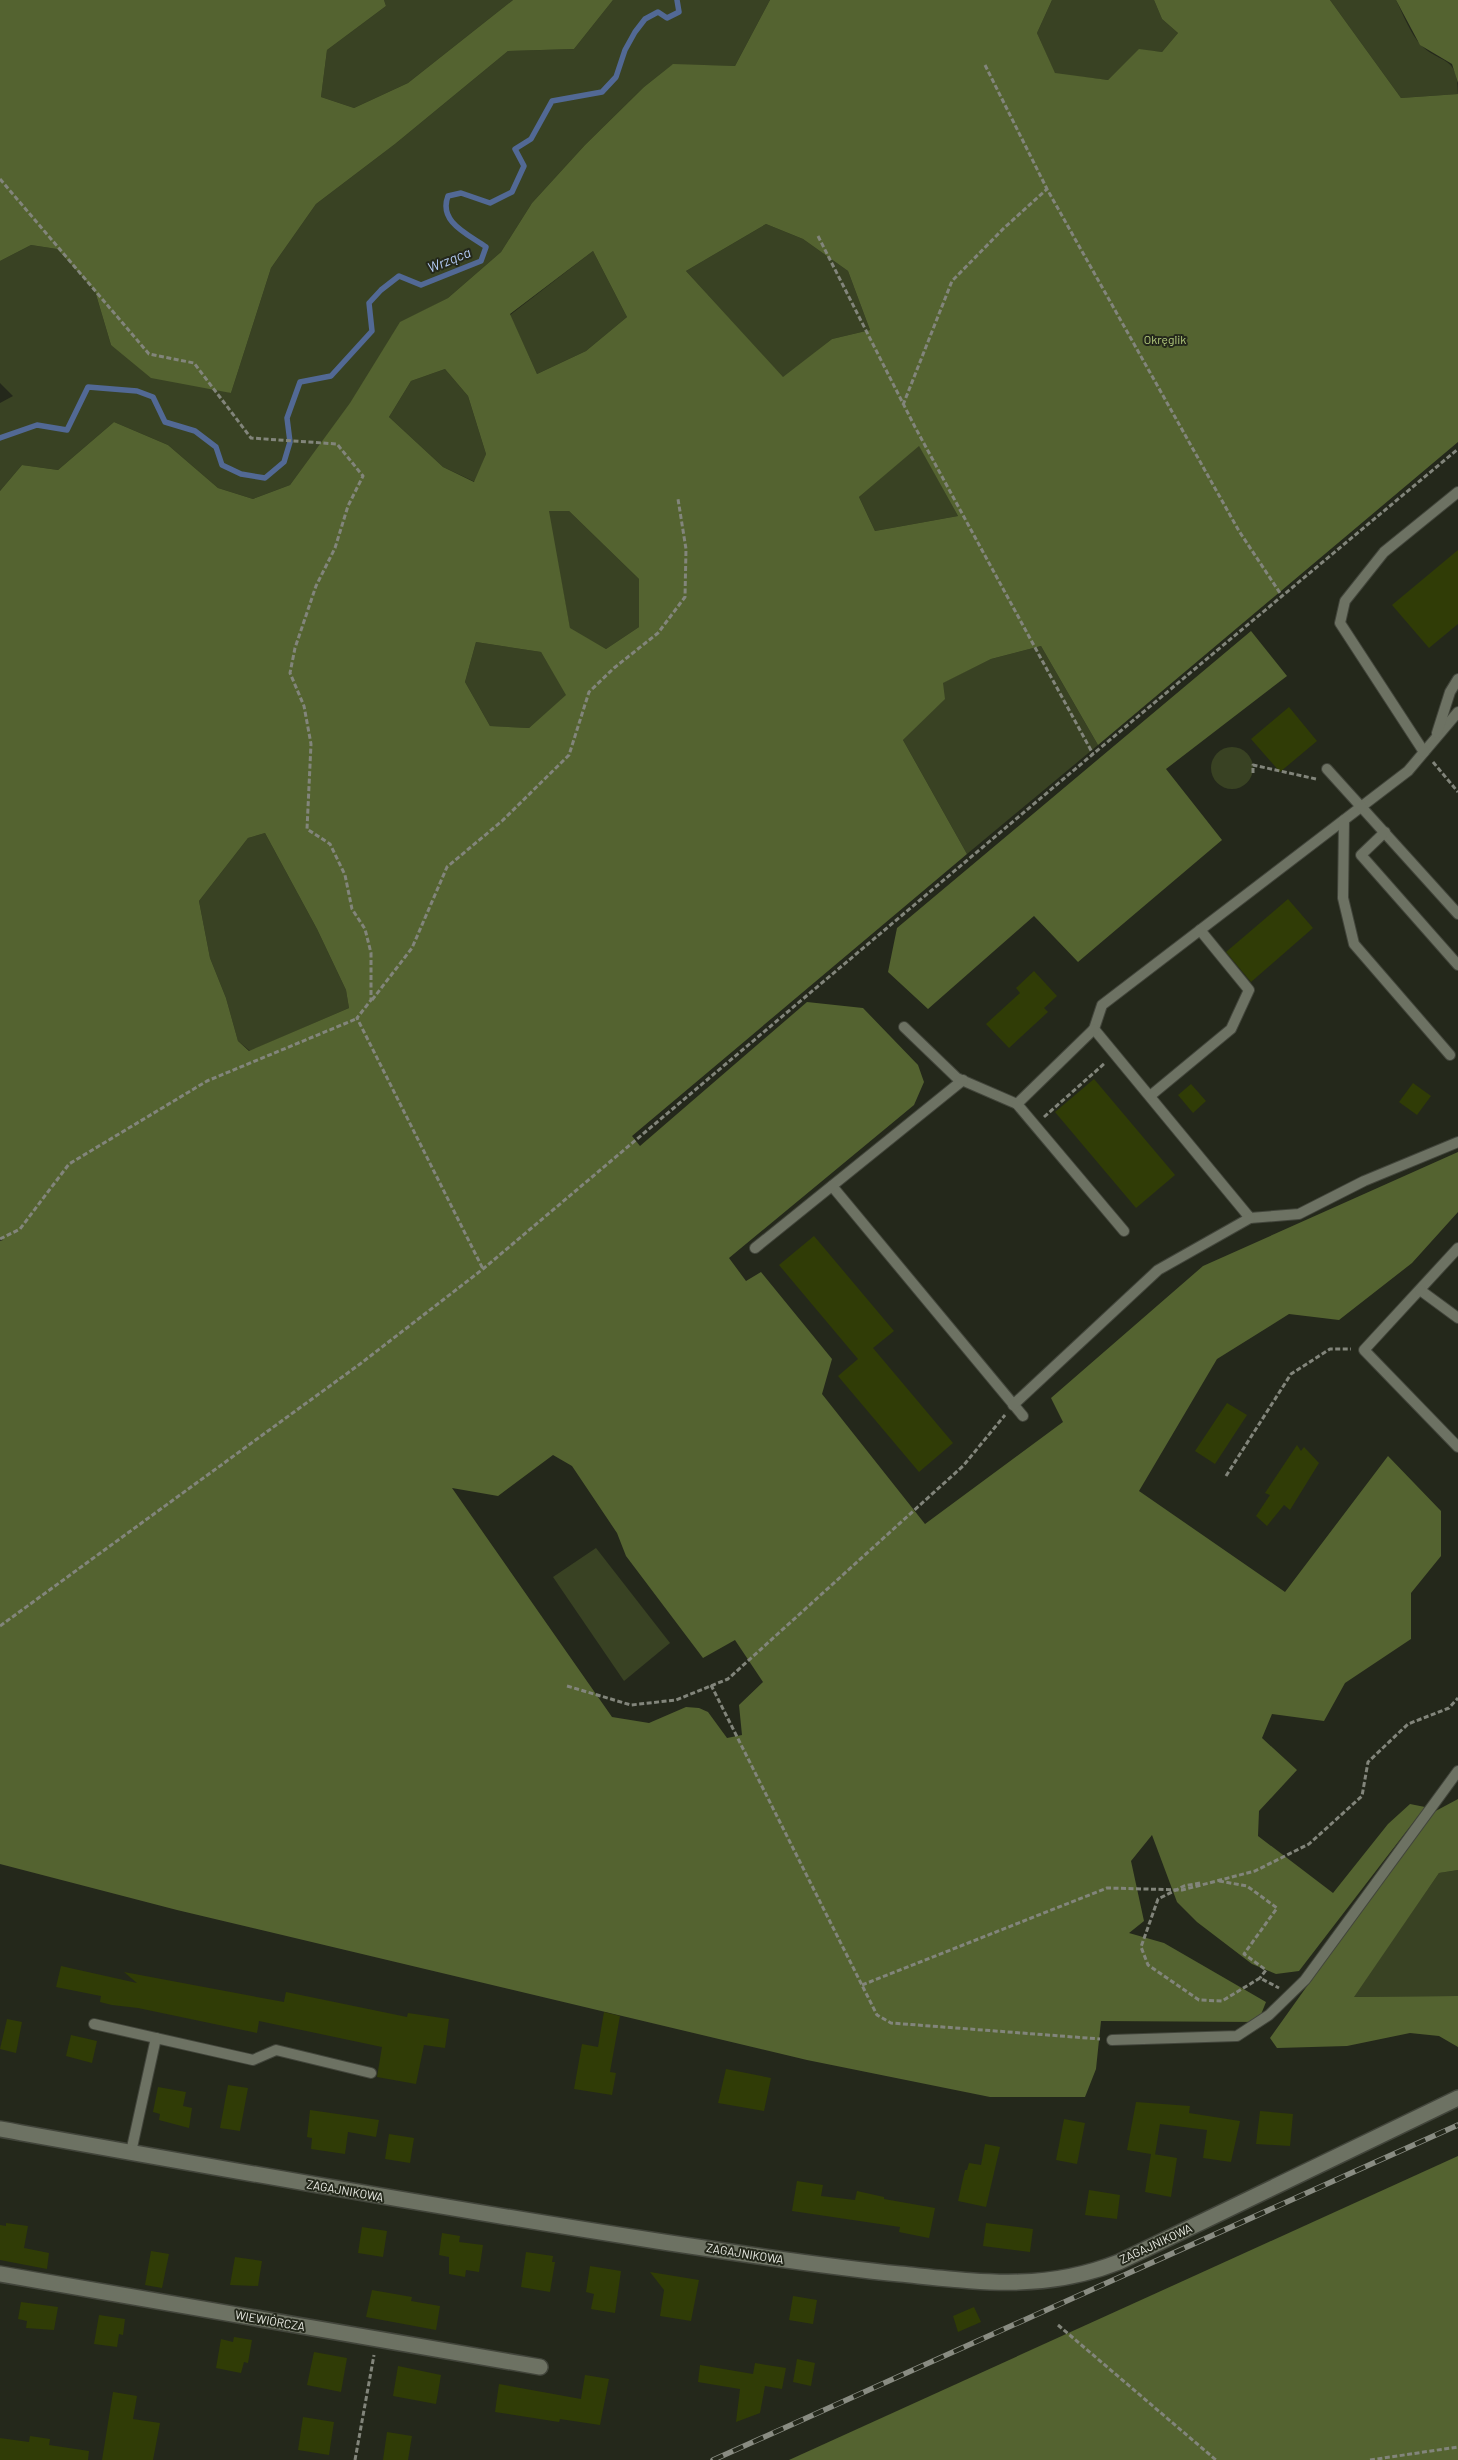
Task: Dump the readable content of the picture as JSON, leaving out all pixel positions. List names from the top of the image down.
{
  "streets": {
    "street": ["ZAGAJNIKOWA", "WIEWIÓRCZA"]
  },
  "water": ["Wrząca"],
  "parks": ["Okręglik"]
}
